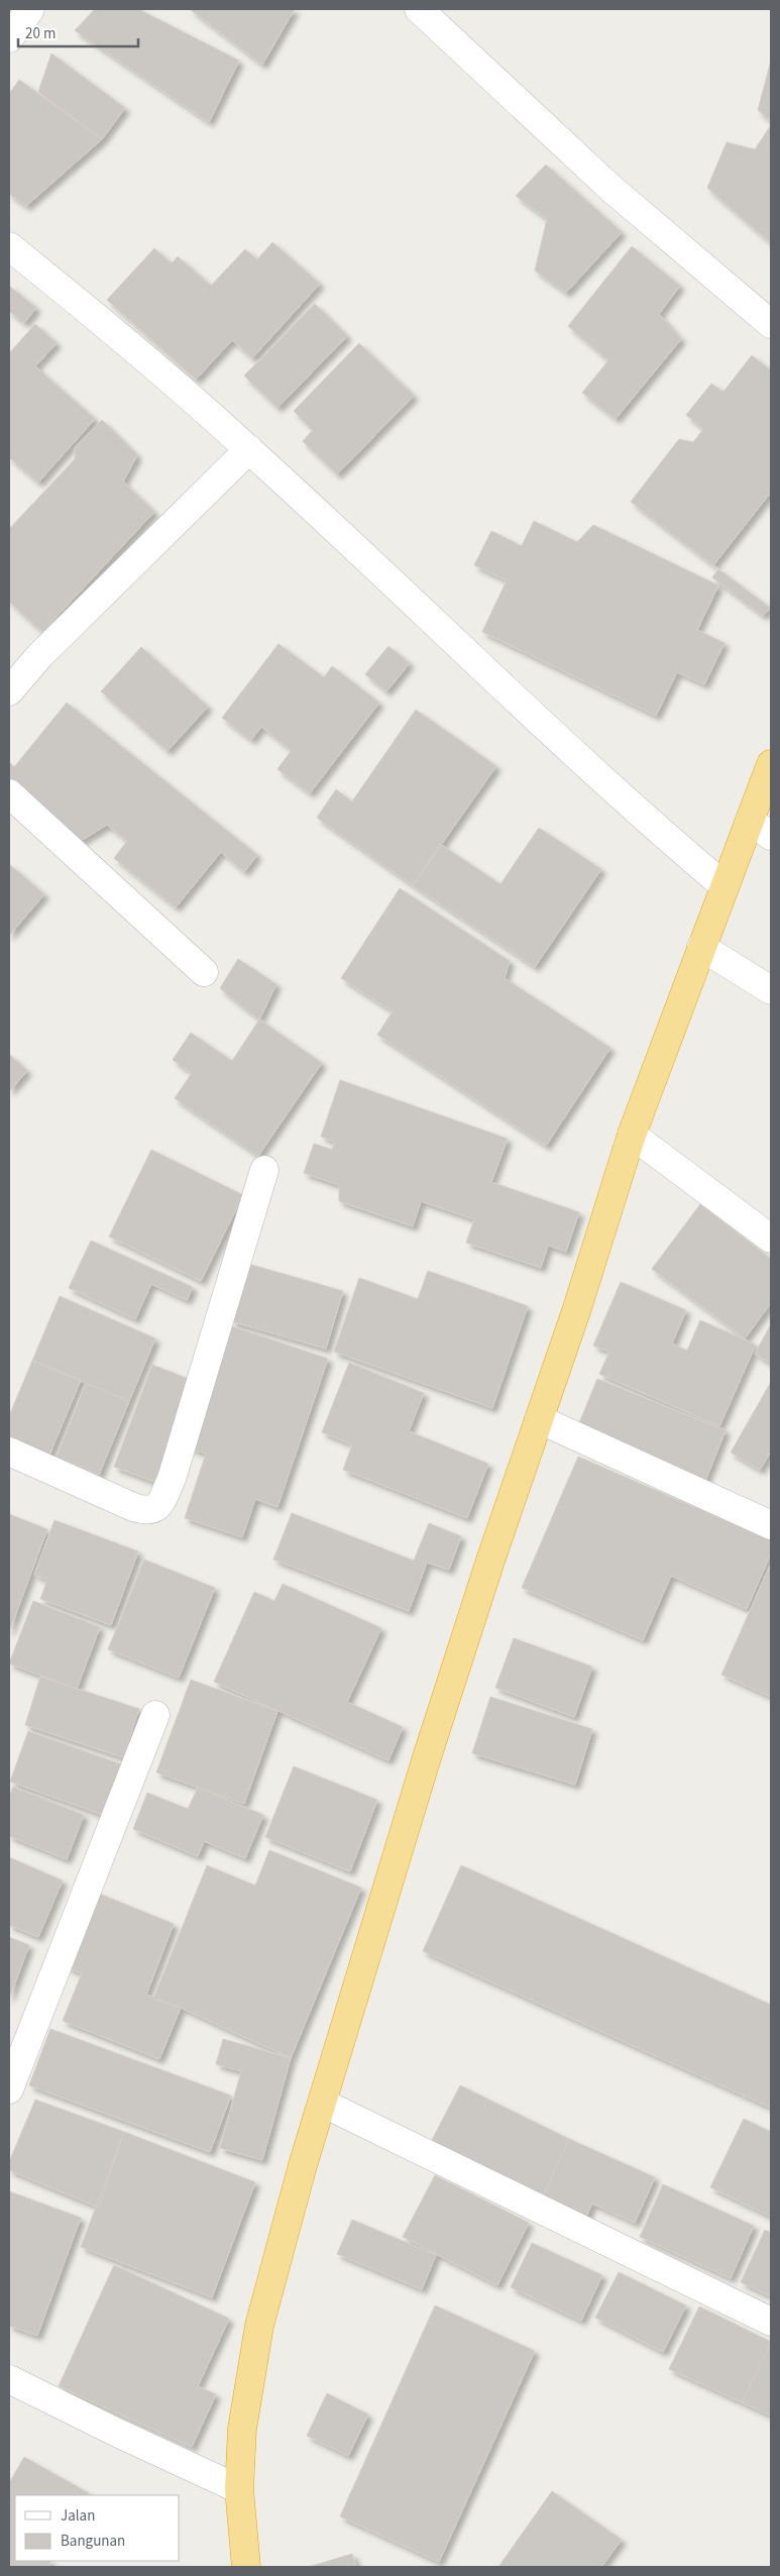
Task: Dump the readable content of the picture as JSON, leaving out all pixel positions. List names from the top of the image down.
{
  "legend": ["Jalan", "Bangunan"],
  "scale_bar": "20 m"
}
